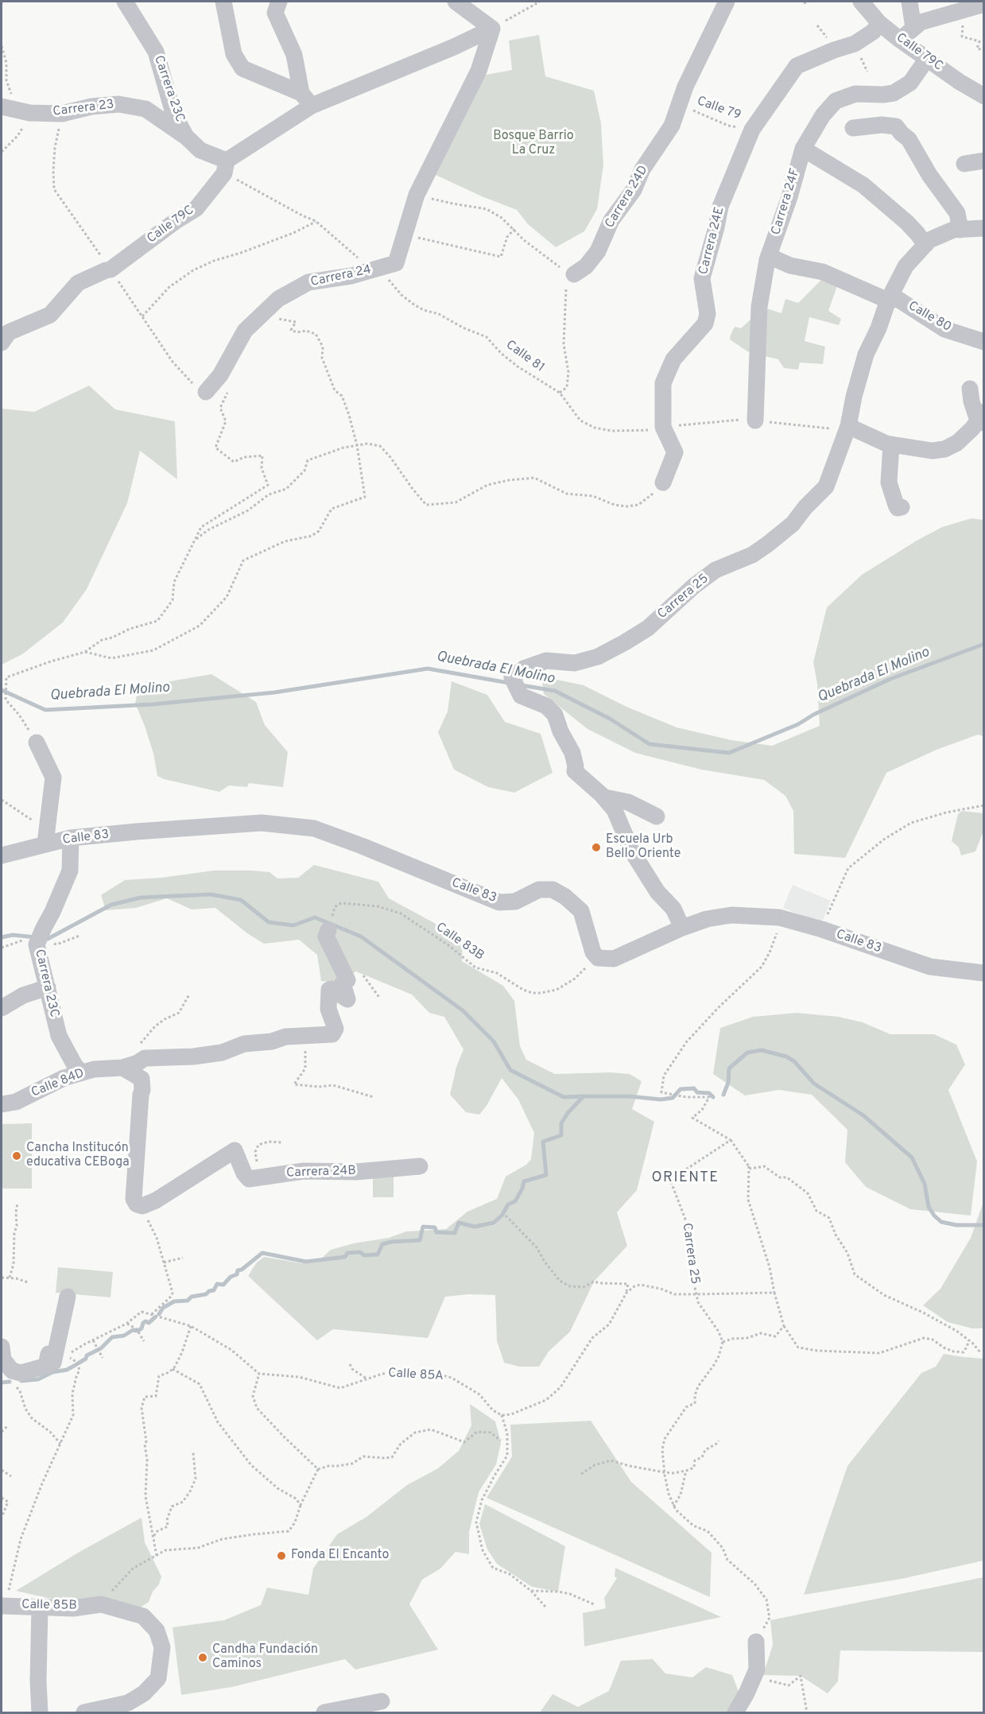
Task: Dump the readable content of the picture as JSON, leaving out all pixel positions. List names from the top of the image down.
{
  "streets": {
    "street": [
      "Calle 79C",
      "Carrera 23C",
      "Carrera 23",
      "Carrera 24D",
      "Carrera 24F",
      "Carrera 24E",
      "Carrera 24",
      "Calle 80",
      "Carrera 25",
      "Calle 83",
      "Calle 84D",
      "Carrera 24B",
      "Calle 85B"
    ],
    "path": [
      "Calle 79",
      "Calle 81",
      "Calle 83B",
      "Calle 85A"
    ]
  },
  "crossings": [
    ["Calle 79C", "Carrera 23C"],
    ["Calle 79C", "Carrera 24F"],
    ["Calle 79C", "Carrera 24E"],
    ["Calle 79C", "Carrera 24"],
    ["Calle 79C", "Calle 81"],
    ["Carrera 23C", "Carrera 23"],
    ["Carrera 23C", "Calle 81"],
    ["Carrera 23C", "Calle 83"],
    ["Carrera 23C", "Calle 84D"],
    ["Calle 79", "Carrera 24D"],
    ["Calle 79", "Carrera 24E"],
    ["Carrera 24F", "Calle 80"],
    ["Carrera 24F", "Calle 81"],
    ["Carrera 24E", "Calle 81"],
    ["Carrera 24", "Calle 81"],
    ["Calle 80", "Carrera 25"],
    ["Calle 81", "Carrera 25"],
    ["Carrera 25", "Calle 83"],
    ["Calle 83", "Calle 83B"]
  ],
  "districts": ["ORIENTE"],
  "water": ["Quebrada El Molino"],
  "parks": ["Bosque Barrio La Cruz"],
  "places": [
    "Escuela Urb Bello Oriente",
    "Cancha Institucón educativa CEBoga",
    "Fonda El Encanto",
    "Candha Fundación Caminos"
  ]
}
